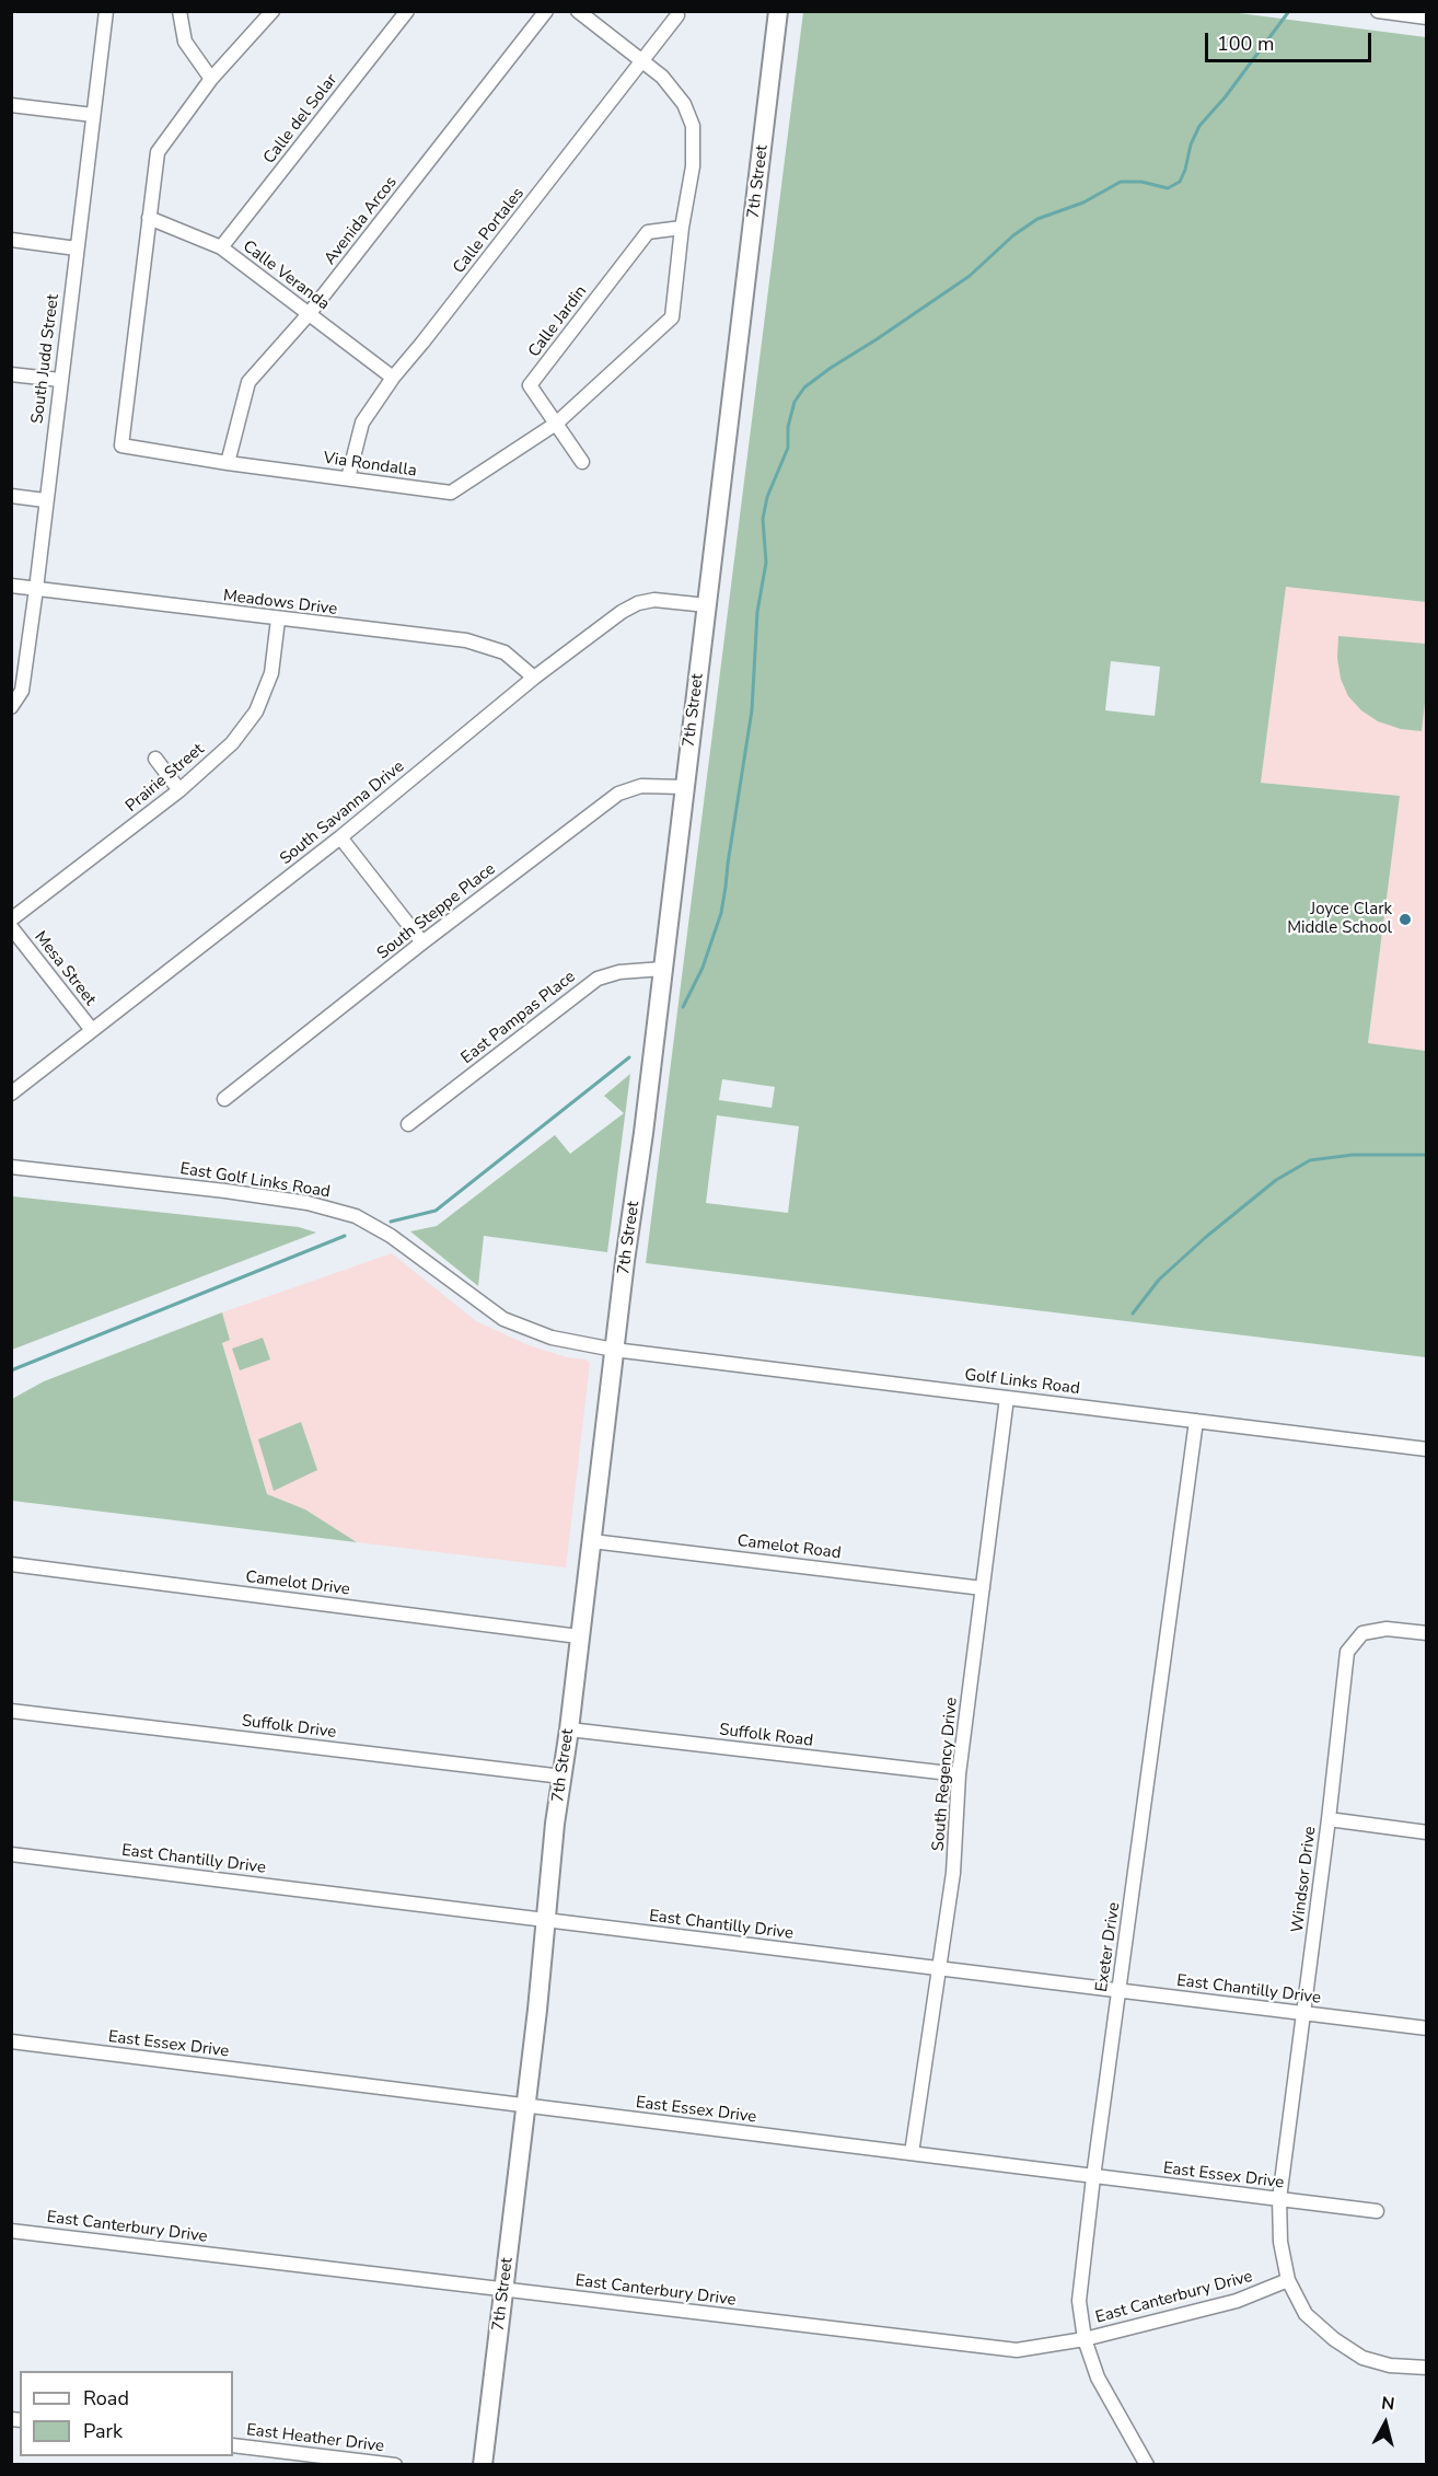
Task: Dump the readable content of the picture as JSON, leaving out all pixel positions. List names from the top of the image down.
{
  "streets": {
    "main road": ["7th Street"],
    "street": [
      "Calle del Solar",
      "Avenida Arcos",
      "Calle Portales",
      "Calle Veranda",
      "Calle Jardin",
      "South Judd Street",
      "Via Rondalla",
      "Meadows Drive",
      "Prairie Street",
      "South Savanna Drive",
      "South Steppe Place",
      "Mesa Street",
      "East Pampas Place",
      "East Golf Links Road",
      "Golf Links Road",
      "Camelot Road",
      "Camelot Drive",
      "Suffolk Drive",
      "Suffolk Road",
      "South Regency Drive",
      "East Chantilly Drive",
      "Windsor Drive",
      "Exeter Drive",
      "East Essex Drive",
      "East Canterbury Drive",
      "East Heather Drive"
    ]
  },
  "crossings": [
    ["Calle del Solar", "Calle Veranda"],
    ["7th Street", "South Savanna Drive"],
    ["7th Street", "South Steppe Place"],
    ["7th Street", "East Pampas Place"],
    ["7th Street", "East Golf Links Road"],
    ["7th Street", "Golf Links Road"],
    ["7th Street", "Camelot Road"],
    ["7th Street", "Camelot Drive"],
    ["7th Street", "Suffolk Drive"],
    ["7th Street", "Suffolk Road"],
    ["7th Street", "East Chantilly Drive"],
    ["7th Street", "East Essex Drive"],
    ["7th Street", "East Canterbury Drive"],
    ["Avenida Arcos", "Calle Veranda"],
    ["Avenida Arcos", "Via Rondalla"],
    ["Calle Portales", "Calle Veranda"],
    ["Calle Portales", "Via Rondalla"],
    ["Calle Veranda", "Via Rondalla"],
    ["Calle Jardin", "Via Rondalla"],
    ["South Judd Street", "Meadows Drive"],
    ["Meadows Drive", "Prairie Street"],
    ["Meadows Drive", "South Savanna Drive"],
    ["South Savanna Drive", "Mesa Street"],
    ["East Golf Links Road", "Golf Links Road"],
    ["Golf Links Road", "South Regency Drive"],
    ["Golf Links Road", "Exeter Drive"],
    ["Camelot Road", "South Regency Drive"],
    ["Suffolk Road", "South Regency Drive"],
    ["South Regency Drive", "East Chantilly Drive"],
    ["South Regency Drive", "East Essex Drive"],
    ["East Chantilly Drive", "Windsor Drive"],
    ["East Chantilly Drive", "Exeter Drive"],
    ["Windsor Drive", "East Essex Drive"],
    ["Windsor Drive", "East Canterbury Drive"],
    ["Exeter Drive", "East Essex Drive"],
    ["Exeter Drive", "East Canterbury Drive"]
  ],
  "places": ["Joyce Clark Middle School"],
  "legend": ["Road", "Park"],
  "scale_bar": "100 m",
  "north": "top"
}
